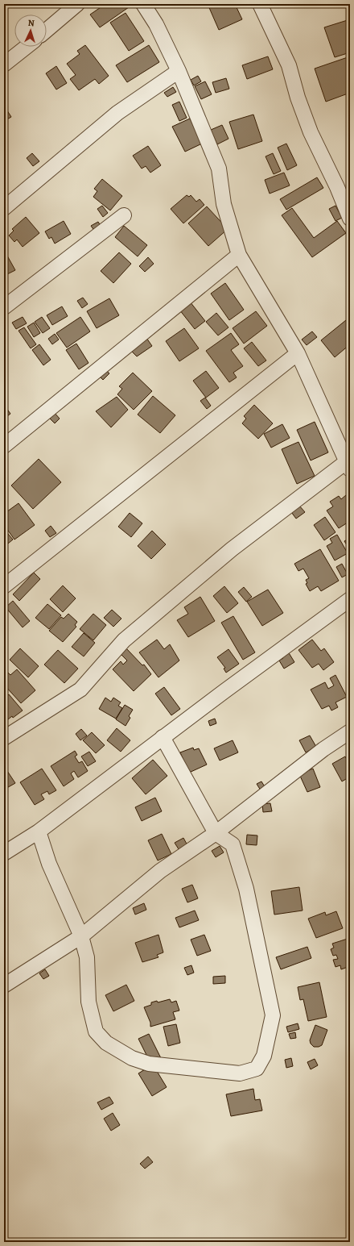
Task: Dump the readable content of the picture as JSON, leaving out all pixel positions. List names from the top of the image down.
{
  "north": "top"
}
